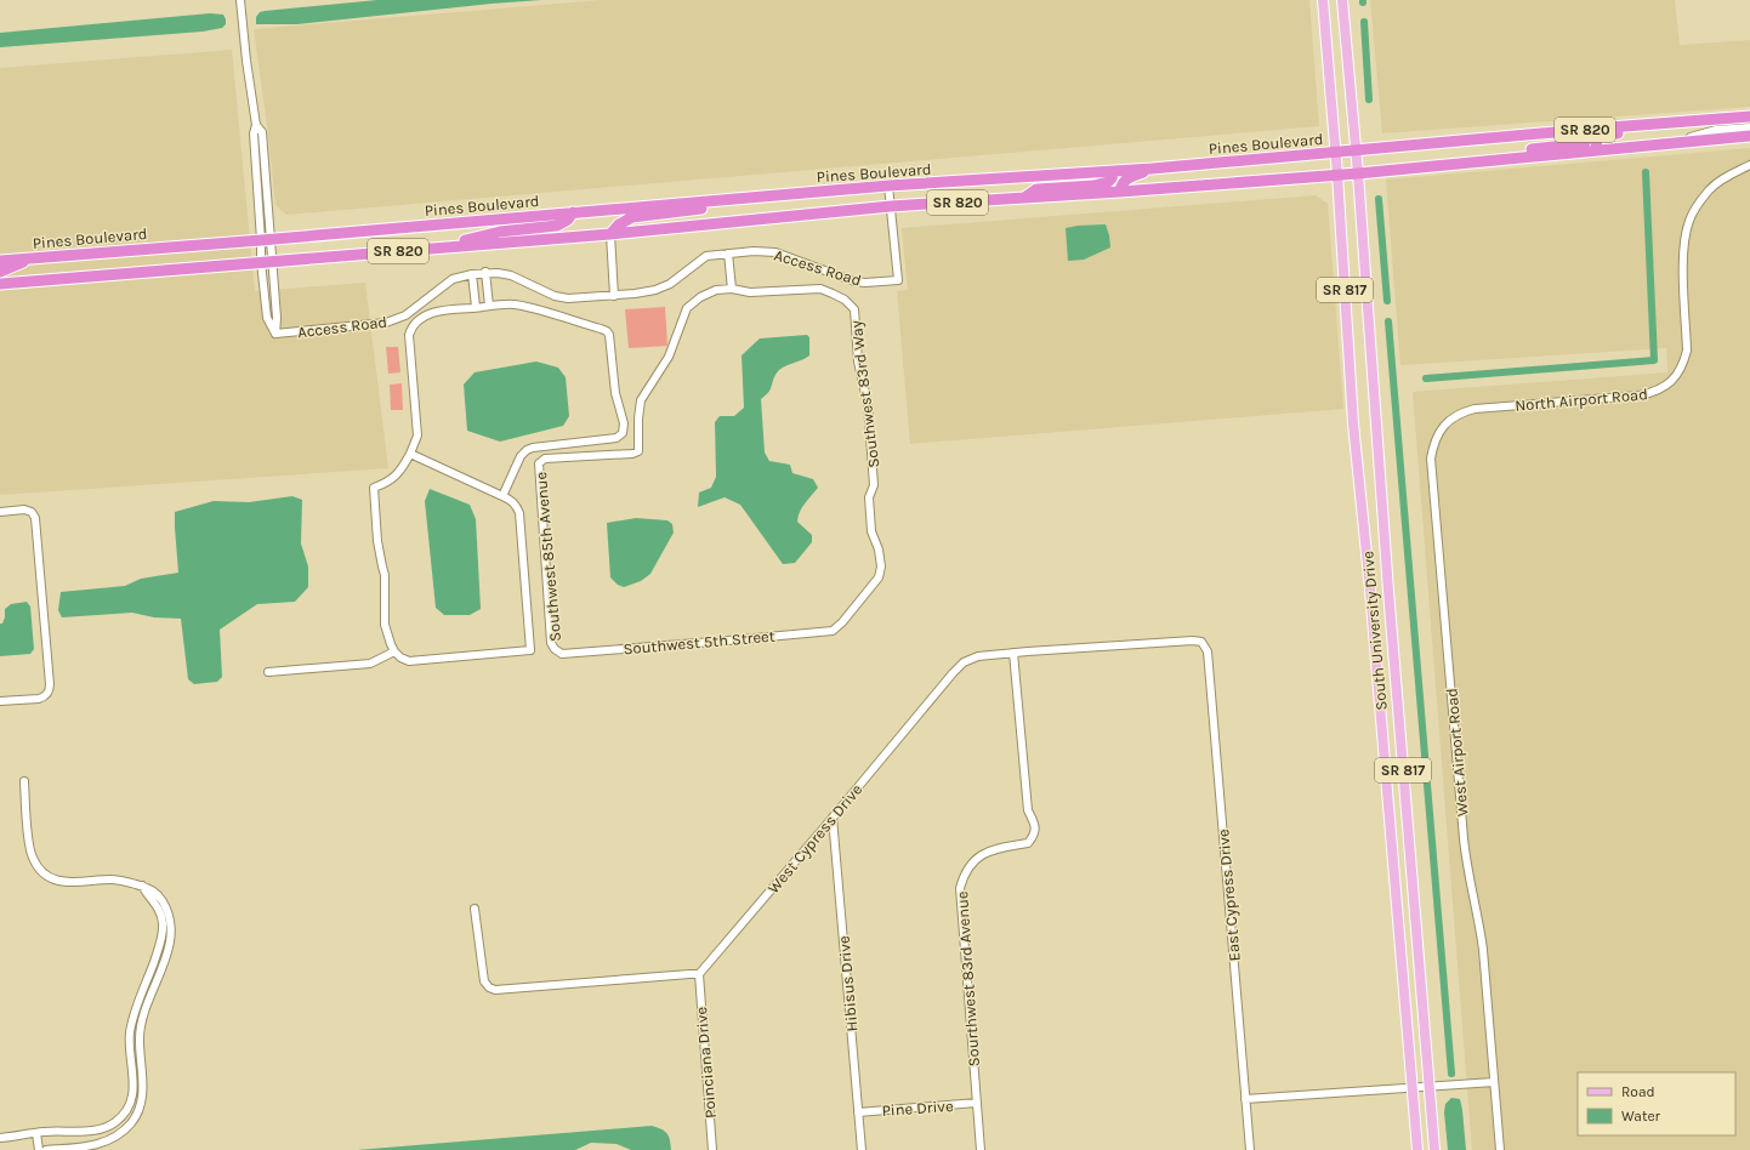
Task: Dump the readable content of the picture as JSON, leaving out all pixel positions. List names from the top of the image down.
{
  "streets": {
    "highway": ["SR 820", "Pines Boulevard"],
    "main road": ["SR 817", "South University Drive"],
    "street": [
      "Access Road",
      "Southwest 83rd Way",
      "North Airport Road",
      "Southwest 85th Avenue",
      "Southwest 5th Street",
      "West Airport Road",
      "West Cypress Drive",
      "East Cypress Drive",
      "Sourthwest 83rd Avenue",
      "Hibisus Drive",
      "Poinciana Drive",
      "Pine Drive"
    ]
  },
  "crossings": [
    ["SR 820", "Access Road"],
    ["SR 820", "SR 817"],
    ["SR 820", "South University Drive"],
    ["Pines Boulevard", "SR 817"],
    ["SR 817", "South University Drive"],
    ["Southwest 83rd Way", "Southwest 85th Avenue"],
    ["Southwest 83rd Way", "Southwest 5th Street"],
    ["North Airport Road", "West Airport Road"],
    ["Southwest 85th Avenue", "Southwest 5th Street"],
    ["West Cypress Drive", "East Cypress Drive"],
    ["West Cypress Drive", "Sourthwest 83rd Avenue"],
    ["West Cypress Drive", "Hibisus Drive"],
    ["West Cypress Drive", "Poinciana Drive"],
    ["Sourthwest 83rd Avenue", "Pine Drive"],
    ["Hibisus Drive", "Pine Drive"]
  ],
  "legend": ["Road", "Water"]
}
